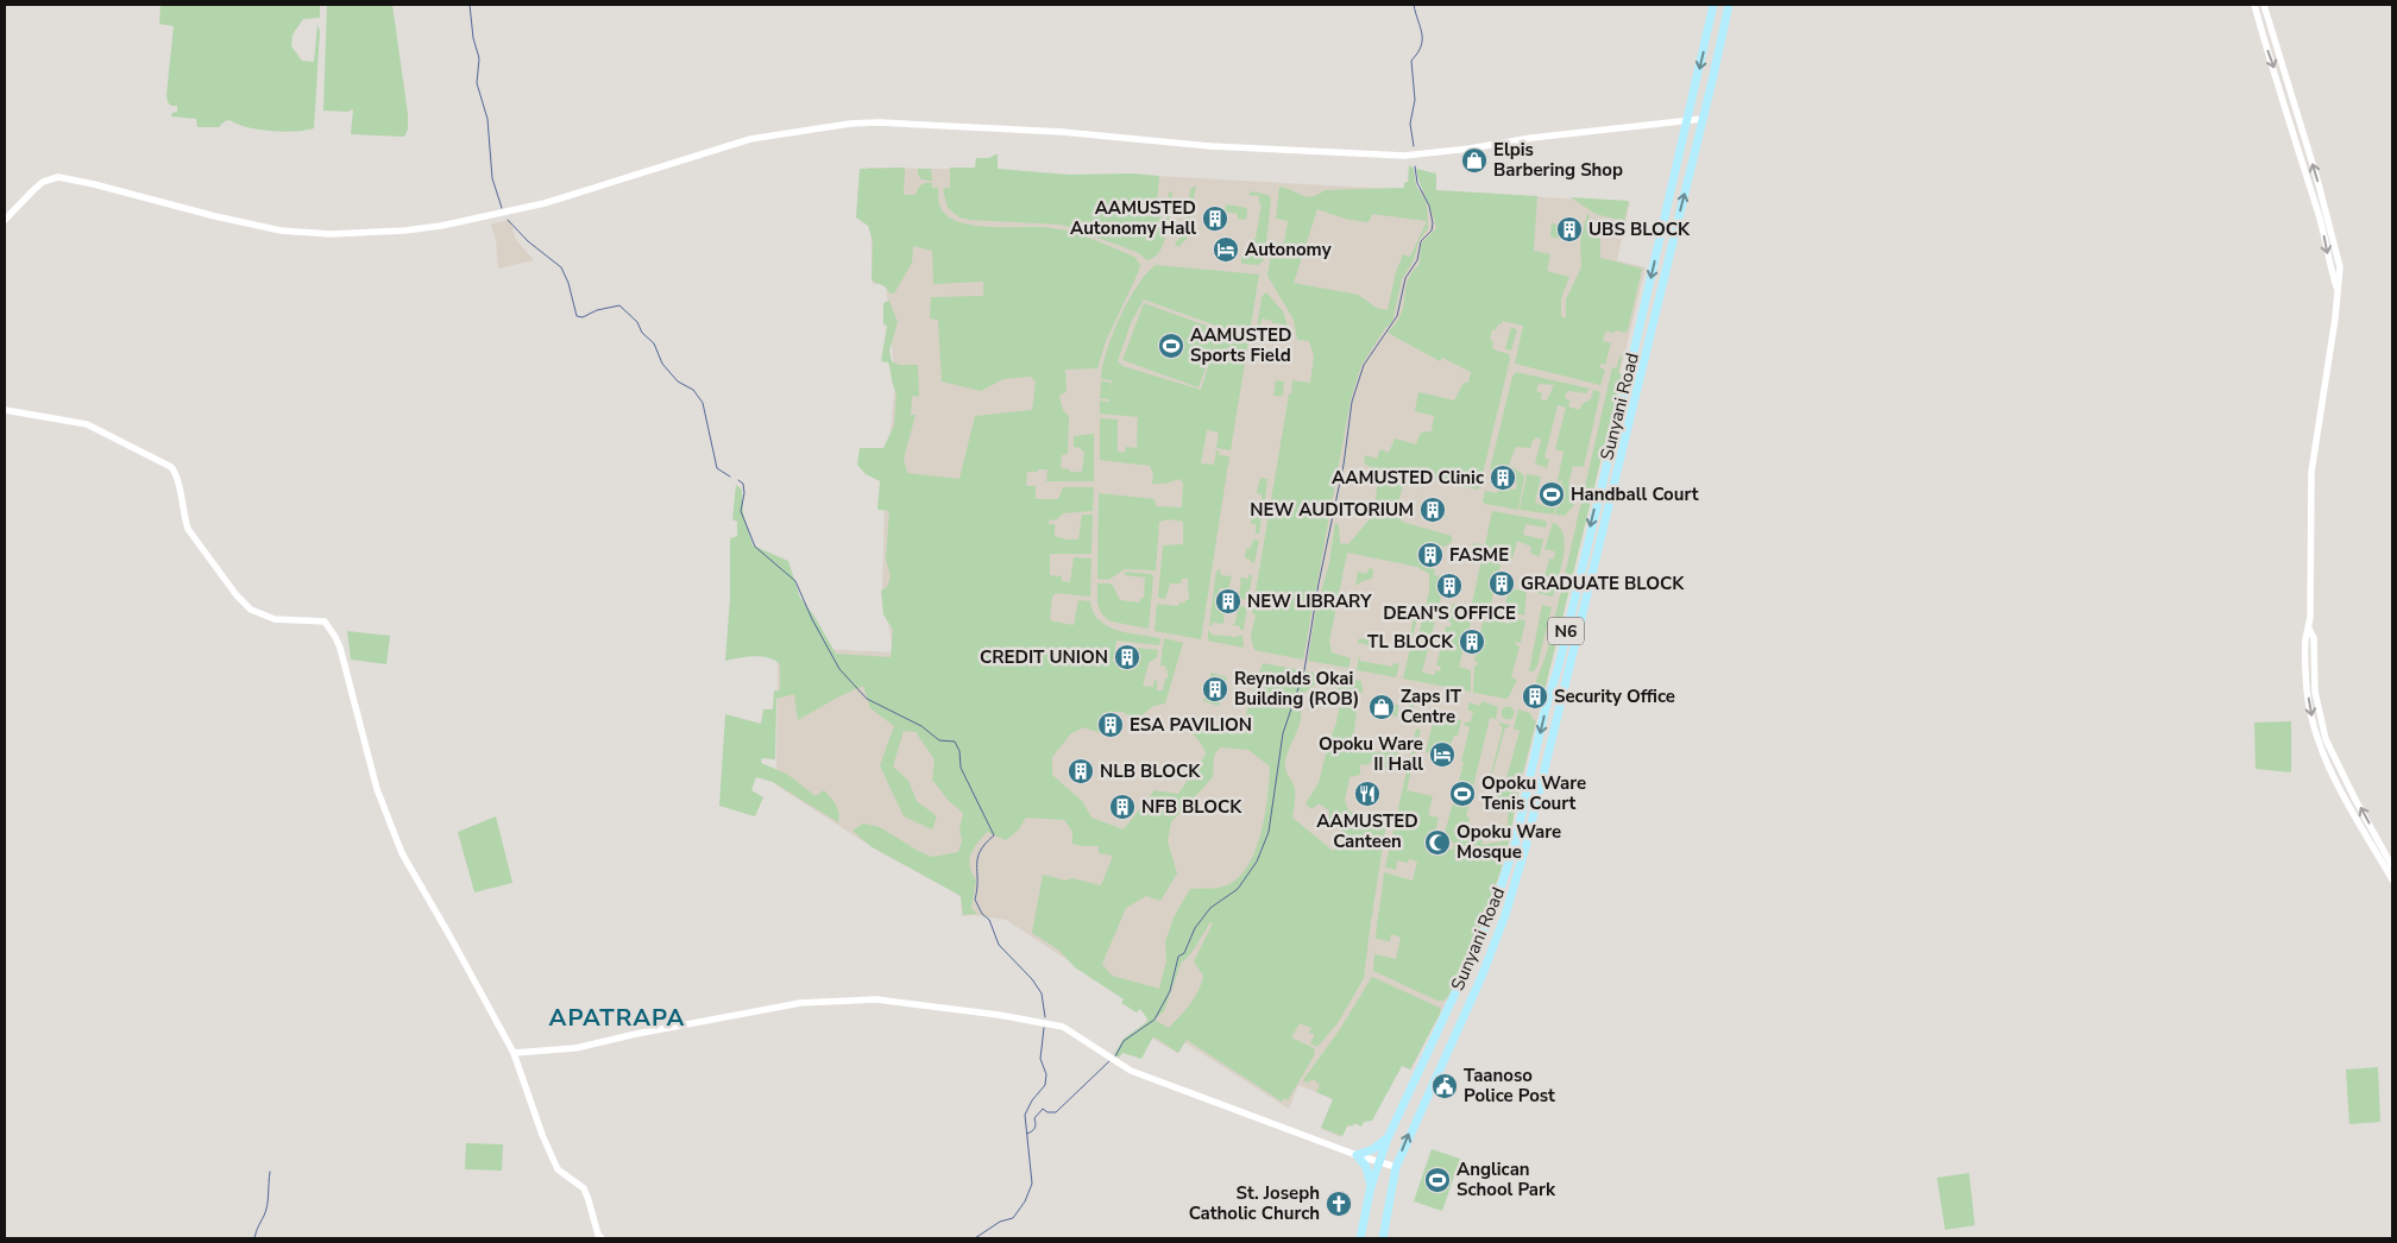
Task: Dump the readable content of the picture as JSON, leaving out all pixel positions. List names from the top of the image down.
{
  "streets": {
    "main road": ["Sunyani Road", "N6"]
  },
  "districts": ["APATRAPA"],
  "places": {
    "shop": ["Elpis Barbering Shop", "Zaps IT Centre"],
    "building": [
      "AAMUSTED Autonomy Hall",
      "UBS BLOCK",
      "AAMUSTED Clinic",
      "NEW AUDITORIUM",
      "FASME",
      "GRADUATE BLOCK",
      "DEAN'S OFFICE",
      "NEW LIBRARY",
      "TL BLOCK",
      "CREDIT UNION",
      "Reynolds Okai Building (ROB)",
      "Security Office",
      "ESA PAVILION",
      "NLB BLOCK",
      "NFB BLOCK"
    ],
    "hotel": ["Autonomy", "Opoku Ware II Hall"],
    "sports": [
      "AAMUSTED Sports Field",
      "Handball Court",
      "Opoku Ware Tenis Court",
      "Anglican School Park"
    ],
    "restaurant": ["AAMUSTED Canteen"],
    "mosque": ["Opoku Ware Mosque"],
    "public building": ["Taanoso Police Post"],
    "church": ["St. Joseph Catholic Church"]
  }
}
